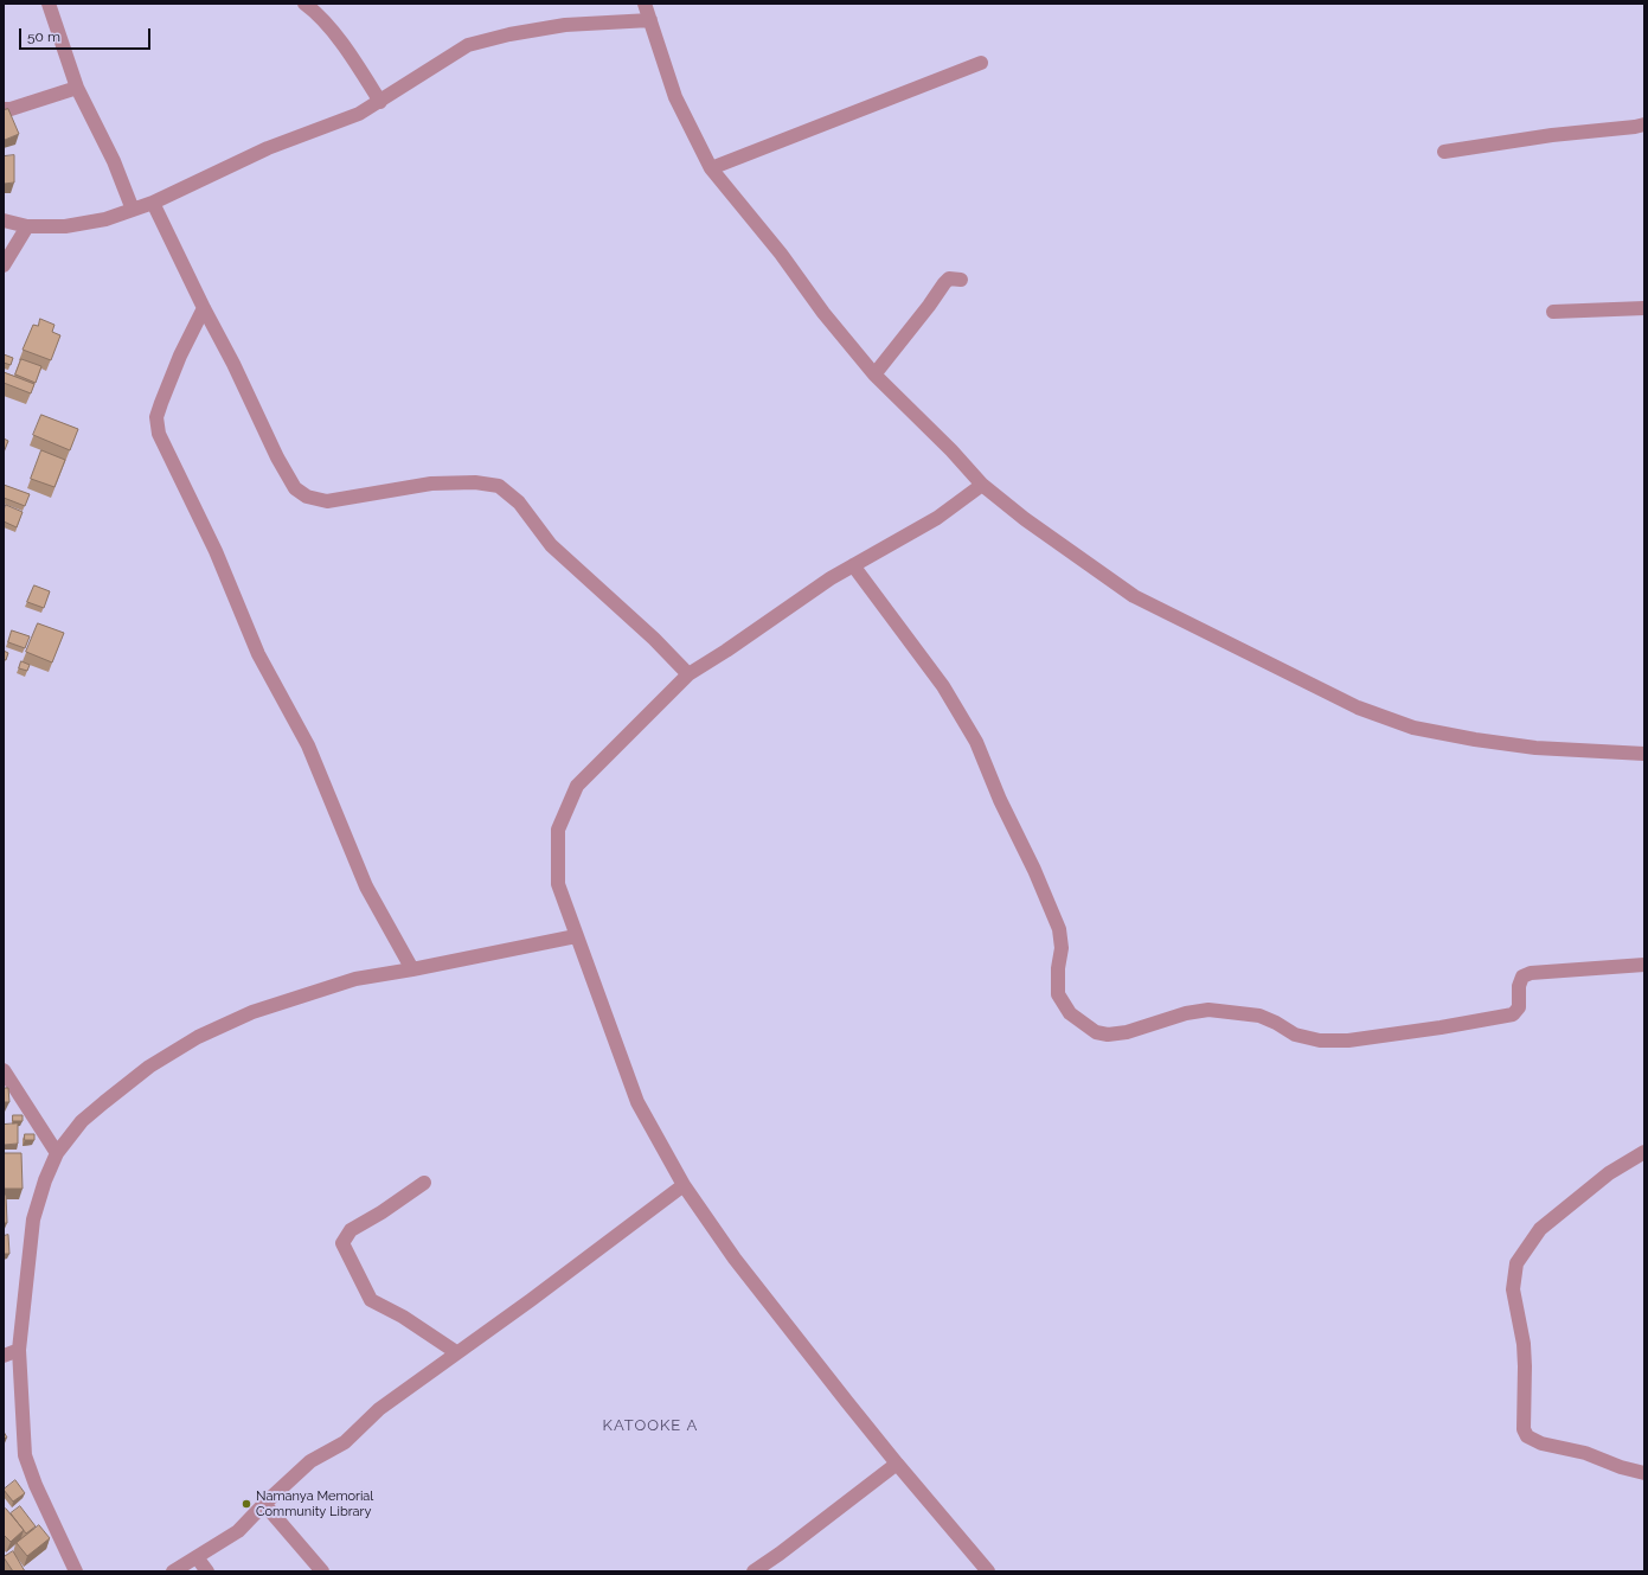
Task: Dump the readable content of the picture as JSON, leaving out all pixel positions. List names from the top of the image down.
{
  "districts": ["KATOOKE A"],
  "places": ["Namanya Memorial Community Library"],
  "scale_bar": "50 m"
}
